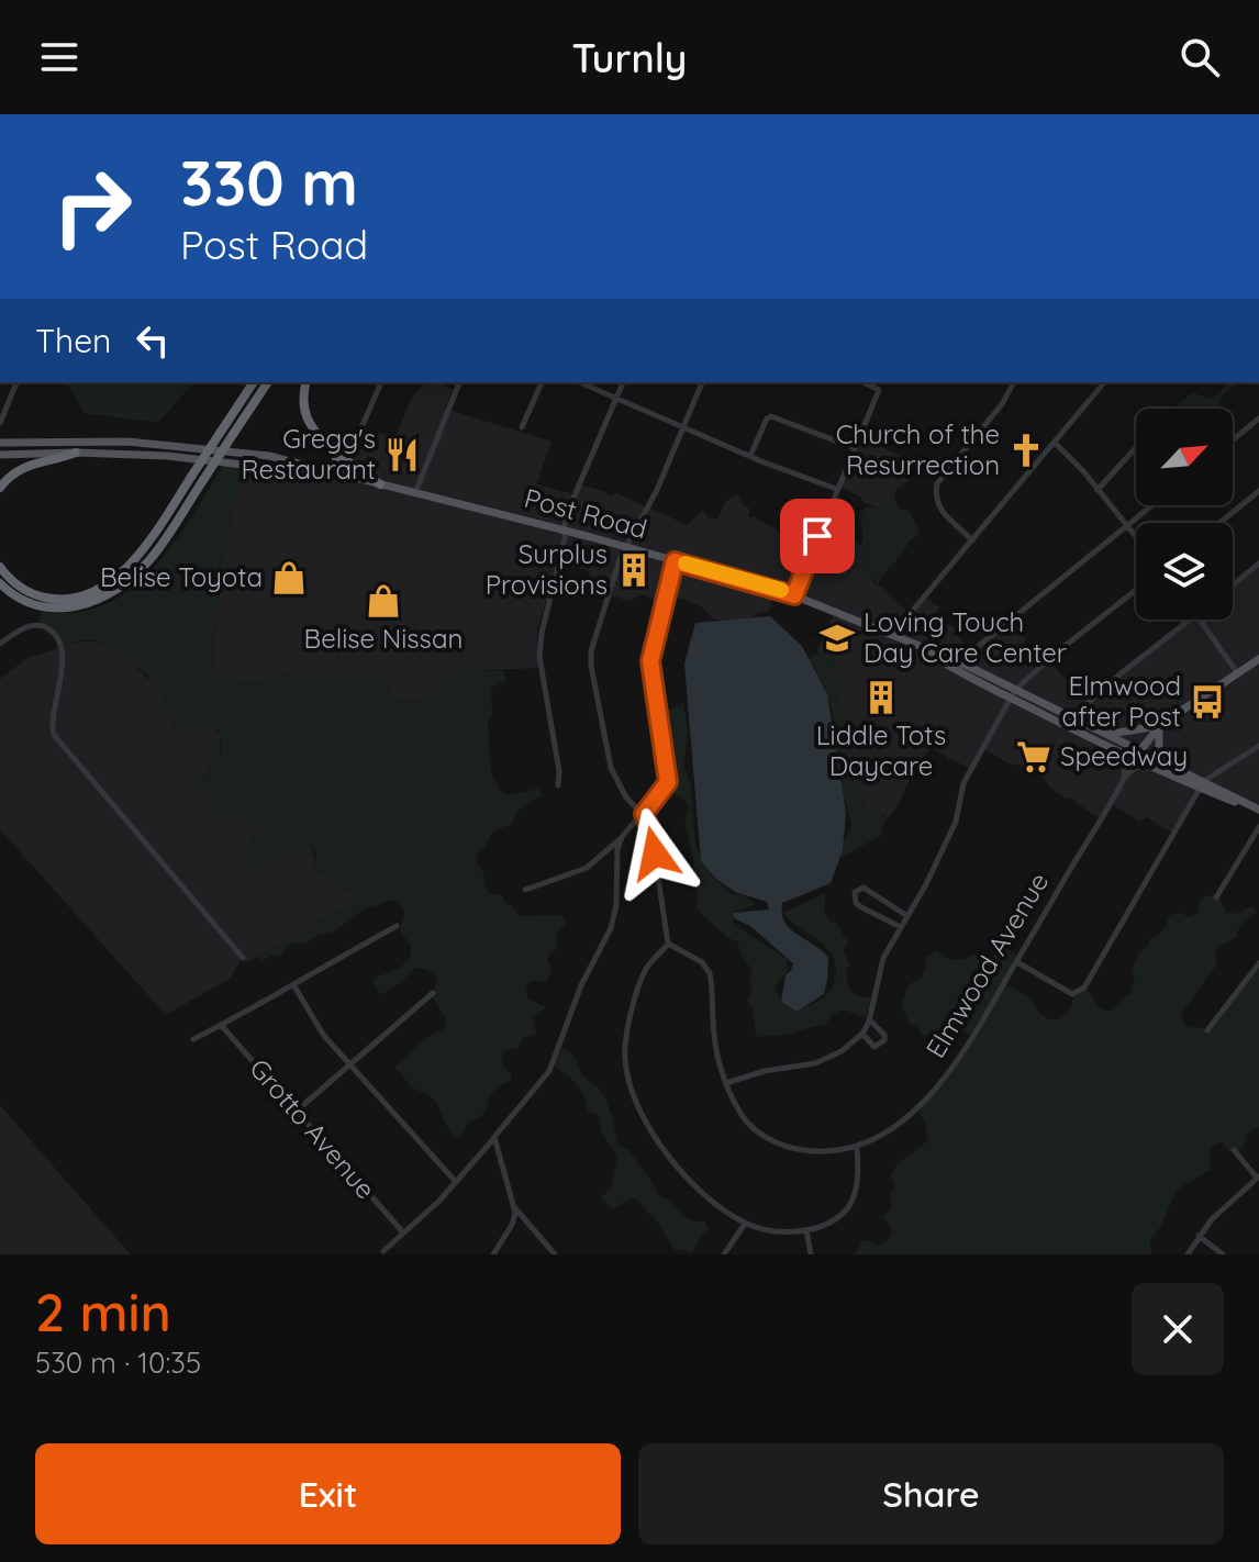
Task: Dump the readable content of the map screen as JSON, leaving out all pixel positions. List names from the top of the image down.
{
  "streets": {
    "main road": ["Post Road"],
    "street": ["Elmwood Avenue", "Grotto Avenue"]
  },
  "crossings": [
    ["Post Road", "Elmwood Avenue"]
  ],
  "places": {
    "church": ["Church of the Resurrection"],
    "restaurant": ["Gregg's Restaurant"],
    "building": ["Surplus Provisions", "Liddle Tots Daycare"],
    "shop": ["Belise Toyota", "Belise Nissan"],
    "school or university": ["Loving Touch Day Care Center"],
    "bus stop": ["Elmwood after Post"],
    "supermarket": ["Speedway"]
  },
  "north": "top right",
  "page": {
    "header": "Turnly",
    "turn": ["330 m", "Post Road"],
    "then": "Then",
    "heading": ["2 min", "530 m · 10:35"],
    "buttons": ["Exit", "Share"]
  }
}
